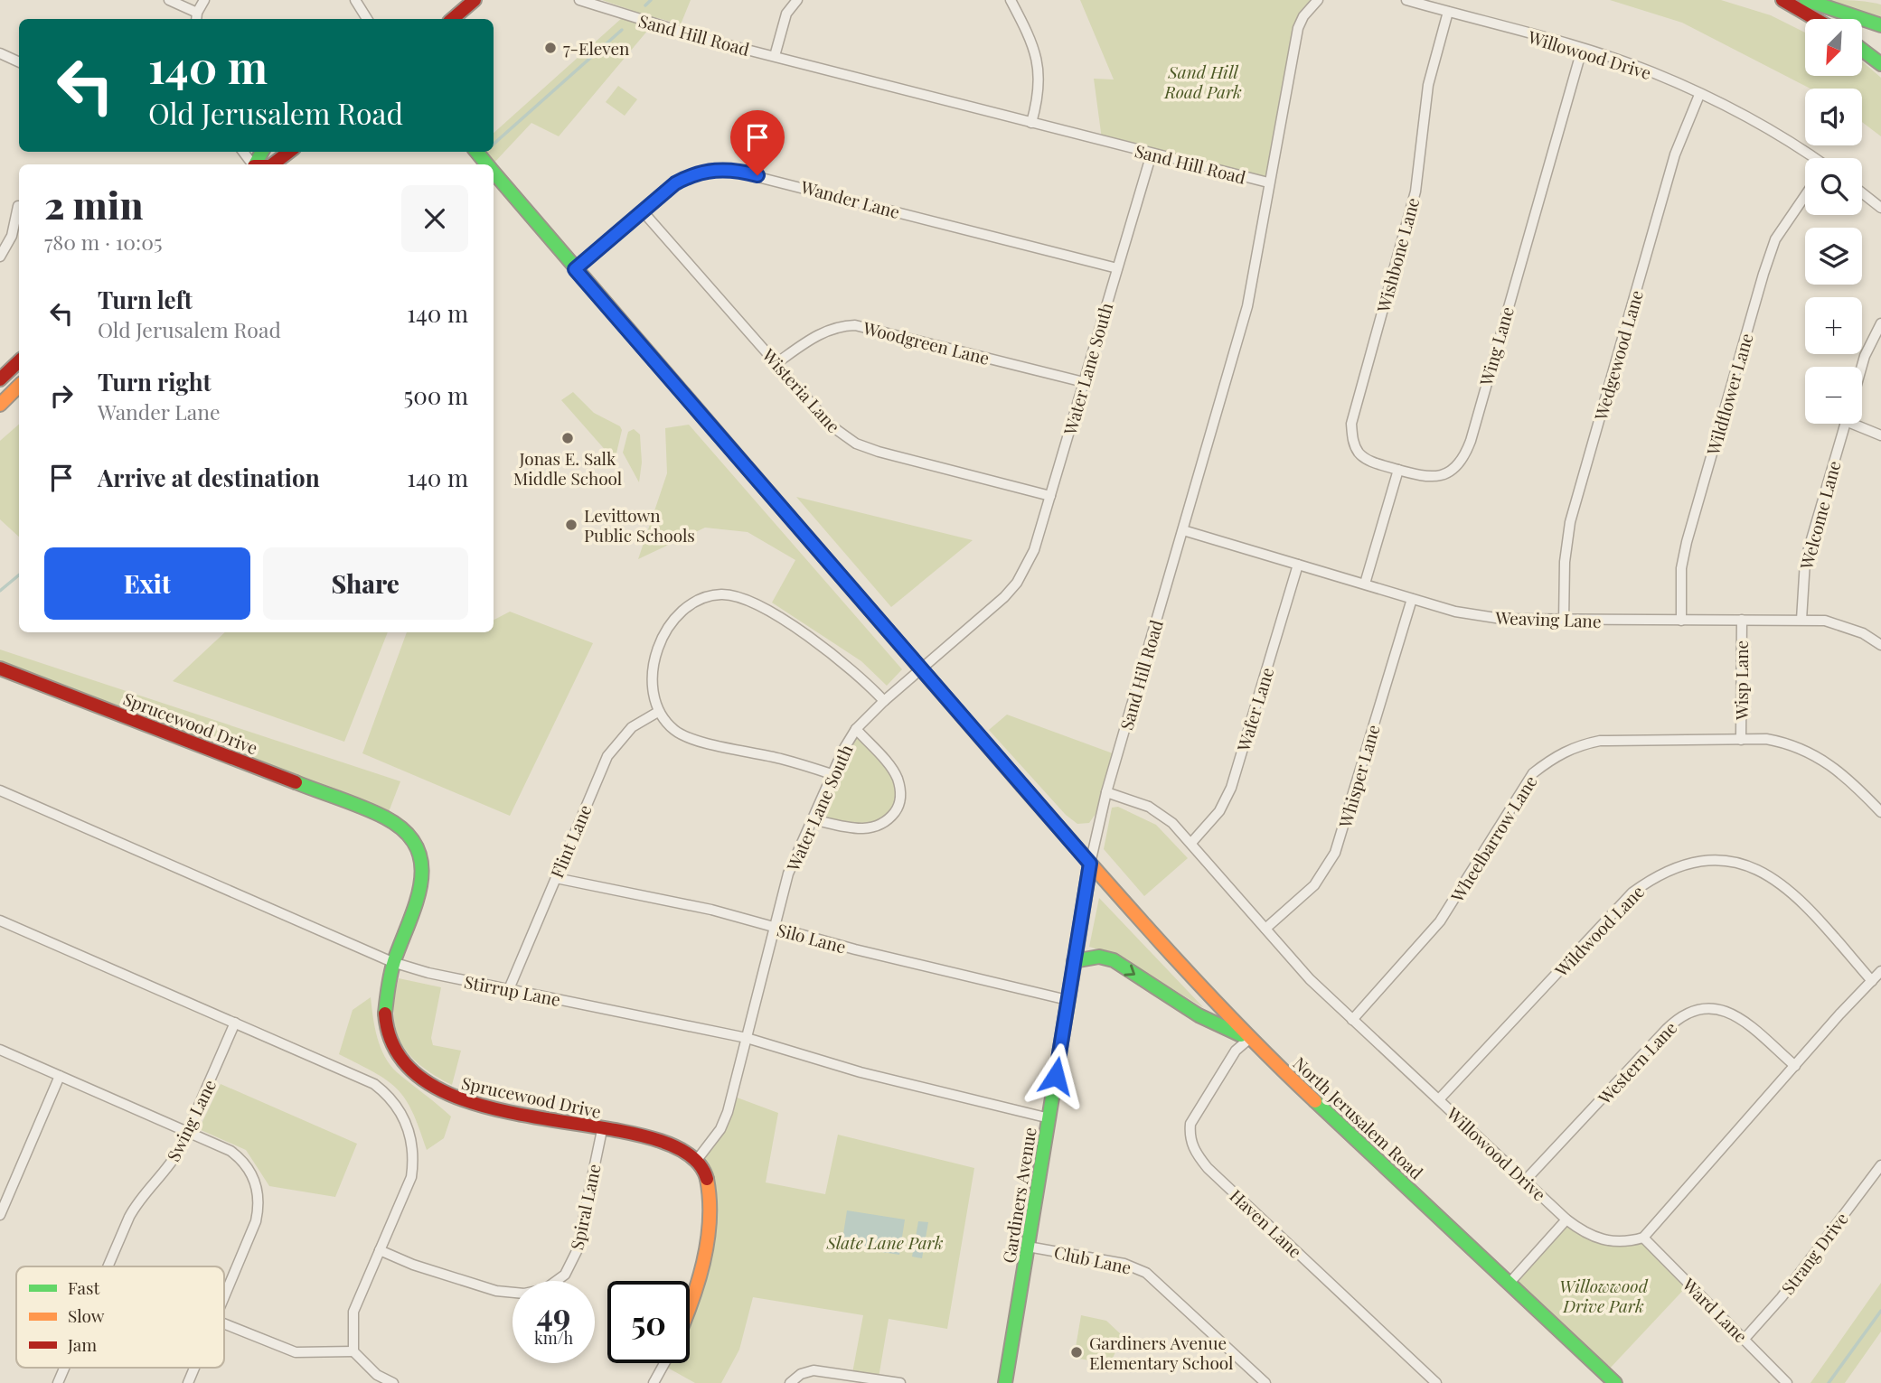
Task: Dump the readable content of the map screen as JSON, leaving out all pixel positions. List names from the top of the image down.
{
  "streets": {
    "main road": ["Sprucewood Drive", "North Jerusalem Road", "Gardiners Avenue"],
    "street": [
      "Sand Hill Road",
      "Willowood Drive",
      "Wander Lane",
      "Wishbone Lane",
      "Woodgreen Lane",
      "Wing Lane",
      "Wedgewood Lane",
      "Water Lane South",
      "Wisteria Lane",
      "Wildflower Lane",
      "Welcome Lane",
      "Weaving Lane",
      "Wisp Lane",
      "Wafer Lane",
      "Whisper Lane",
      "Wheelbarrow Lane",
      "Flint Lane",
      "Wildwood Lane",
      "Silo Lane",
      "Stirrup Lane",
      "Western Lane",
      "Swing Lane",
      "Spiral Lane",
      "Haven Lane",
      "Strang Drive",
      "Club Lane",
      "Ward Lane"
    ]
  },
  "crossings": [
    ["Sand Hill Road", "Willowood Drive"],
    ["Sand Hill Road", "Water Lane South"],
    ["Sand Hill Road", "Weaving Lane"],
    ["Sand Hill Road", "North Jerusalem Road"],
    ["Sand Hill Road", "Gardiners Avenue"],
    ["Willowood Drive", "Wishbone Lane"],
    ["Willowood Drive", "Wing Lane"],
    ["Willowood Drive", "Wedgewood Lane"],
    ["Willowood Drive", "Wafer Lane"],
    ["Willowood Drive", "Whisper Lane"],
    ["Willowood Drive", "Wheelbarrow Lane"],
    ["Willowood Drive", "Wildwood Lane"],
    ["Willowood Drive", "Western Lane"],
    ["Willowood Drive", "Ward Lane"],
    ["Wander Lane", "Water Lane South"],
    ["Wander Lane", "Wisteria Lane"],
    ["Wander Lane", "North Jerusalem Road"],
    ["Wishbone Lane", "Wing Lane"],
    ["Woodgreen Lane", "Water Lane South"],
    ["Woodgreen Lane", "Wisteria Lane"],
    ["Wedgewood Lane", "Weaving Lane"],
    ["Water Lane South", "Wisteria Lane"],
    ["Water Lane South", "Sprucewood Drive"],
    ["Water Lane South", "Silo Lane"],
    ["Water Lane South", "Stirrup Lane"],
    ["Water Lane South", "North Jerusalem Road"],
    ["Wildflower Lane", "Weaving Lane"],
    ["Welcome Lane", "Weaving Lane"],
    ["Weaving Lane", "Wisp Lane"],
    ["Weaving Lane", "Wafer Lane"],
    ["Weaving Lane", "Whisper Lane"],
    ["Wisp Lane", "Wheelbarrow Lane"],
    ["Sprucewood Drive", "Stirrup Lane"],
    ["Sprucewood Drive", "Spiral Lane"],
    ["Flint Lane", "Silo Lane"],
    ["Flint Lane", "Stirrup Lane"],
    ["Silo Lane", "Gardiners Avenue"],
    ["Stirrup Lane", "Gardiners Avenue"],
    ["North Jerusalem Road", "Gardiners Avenue"],
    ["North Jerusalem Road", "Haven Lane"],
    ["Gardiners Avenue", "Club Lane"],
    ["Strang Drive", "Ward Lane"]
  ],
  "parks": ["Sand Hill Road Park", "Slate Lane Park", "Willowwood Drive Park"],
  "places": [
    "7-Eleven",
    "Jonas E. Salk Middle School",
    "Levittown Public Schools",
    "Gardiners Avenue Elementary School"
  ],
  "legend": ["Fast", "Slow", "Jam"],
  "north": "bottom left",
  "page": {
    "map_buttons": ["+", "−"],
    "turn": ["140 m", "Old Jerusalem Road"],
    "heading": ["2 min", "780 m · 10:05"],
    "list": [
      {
        "name": "Turn left",
        "note": "Old Jerusalem Road",
        "value": "140 m"
      },
      {
        "name": "Turn right",
        "note": "Wander Lane",
        "value": "500 m"
      },
      {
        "name": "Arrive at destination",
        "value": "140 m"
      }
    ],
    "buttons": ["Exit", "Share"],
    "speed": "49 km/h",
    "limit": "50"
  }
}
